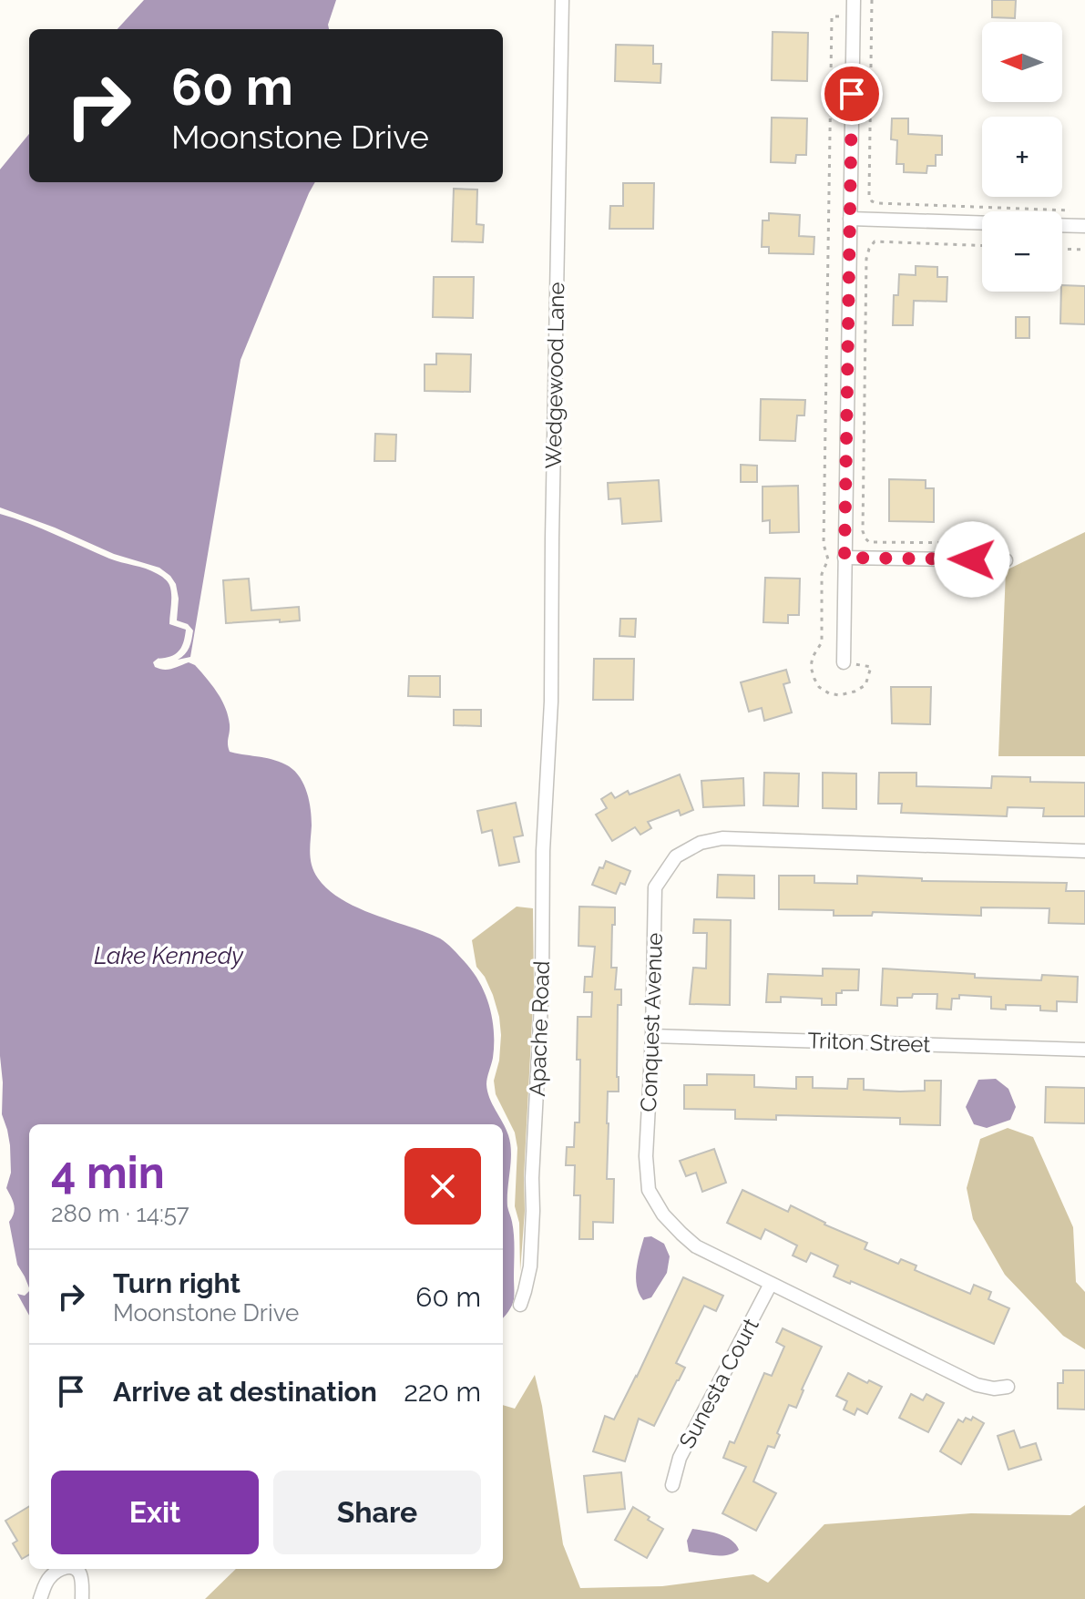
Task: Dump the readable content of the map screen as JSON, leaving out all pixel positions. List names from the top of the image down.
{
  "streets": {
    "street": [
      "Wedgewood Lane",
      "Conquest Avenue",
      "Apache Road",
      "Triton Street",
      "Sunesta Court"
    ]
  },
  "crossings": [
    ["Wedgewood Lane", "Apache Road"],
    ["Conquest Avenue", "Triton Street"],
    ["Conquest Avenue", "Sunesta Court"]
  ],
  "water": ["Lake Kennedy"],
  "north": "left",
  "page": {
    "map_buttons": ["+", "−"],
    "turn": ["60 m", "Moonstone Drive"],
    "heading": ["4 min", "280 m · 14:57"],
    "list": [
      {
        "name": "Turn right",
        "note": "Moonstone Drive",
        "value": "60 m"
      },
      {
        "name": "Arrive at destination",
        "value": "220 m"
      }
    ],
    "buttons": ["Exit", "Share"]
  }
}
